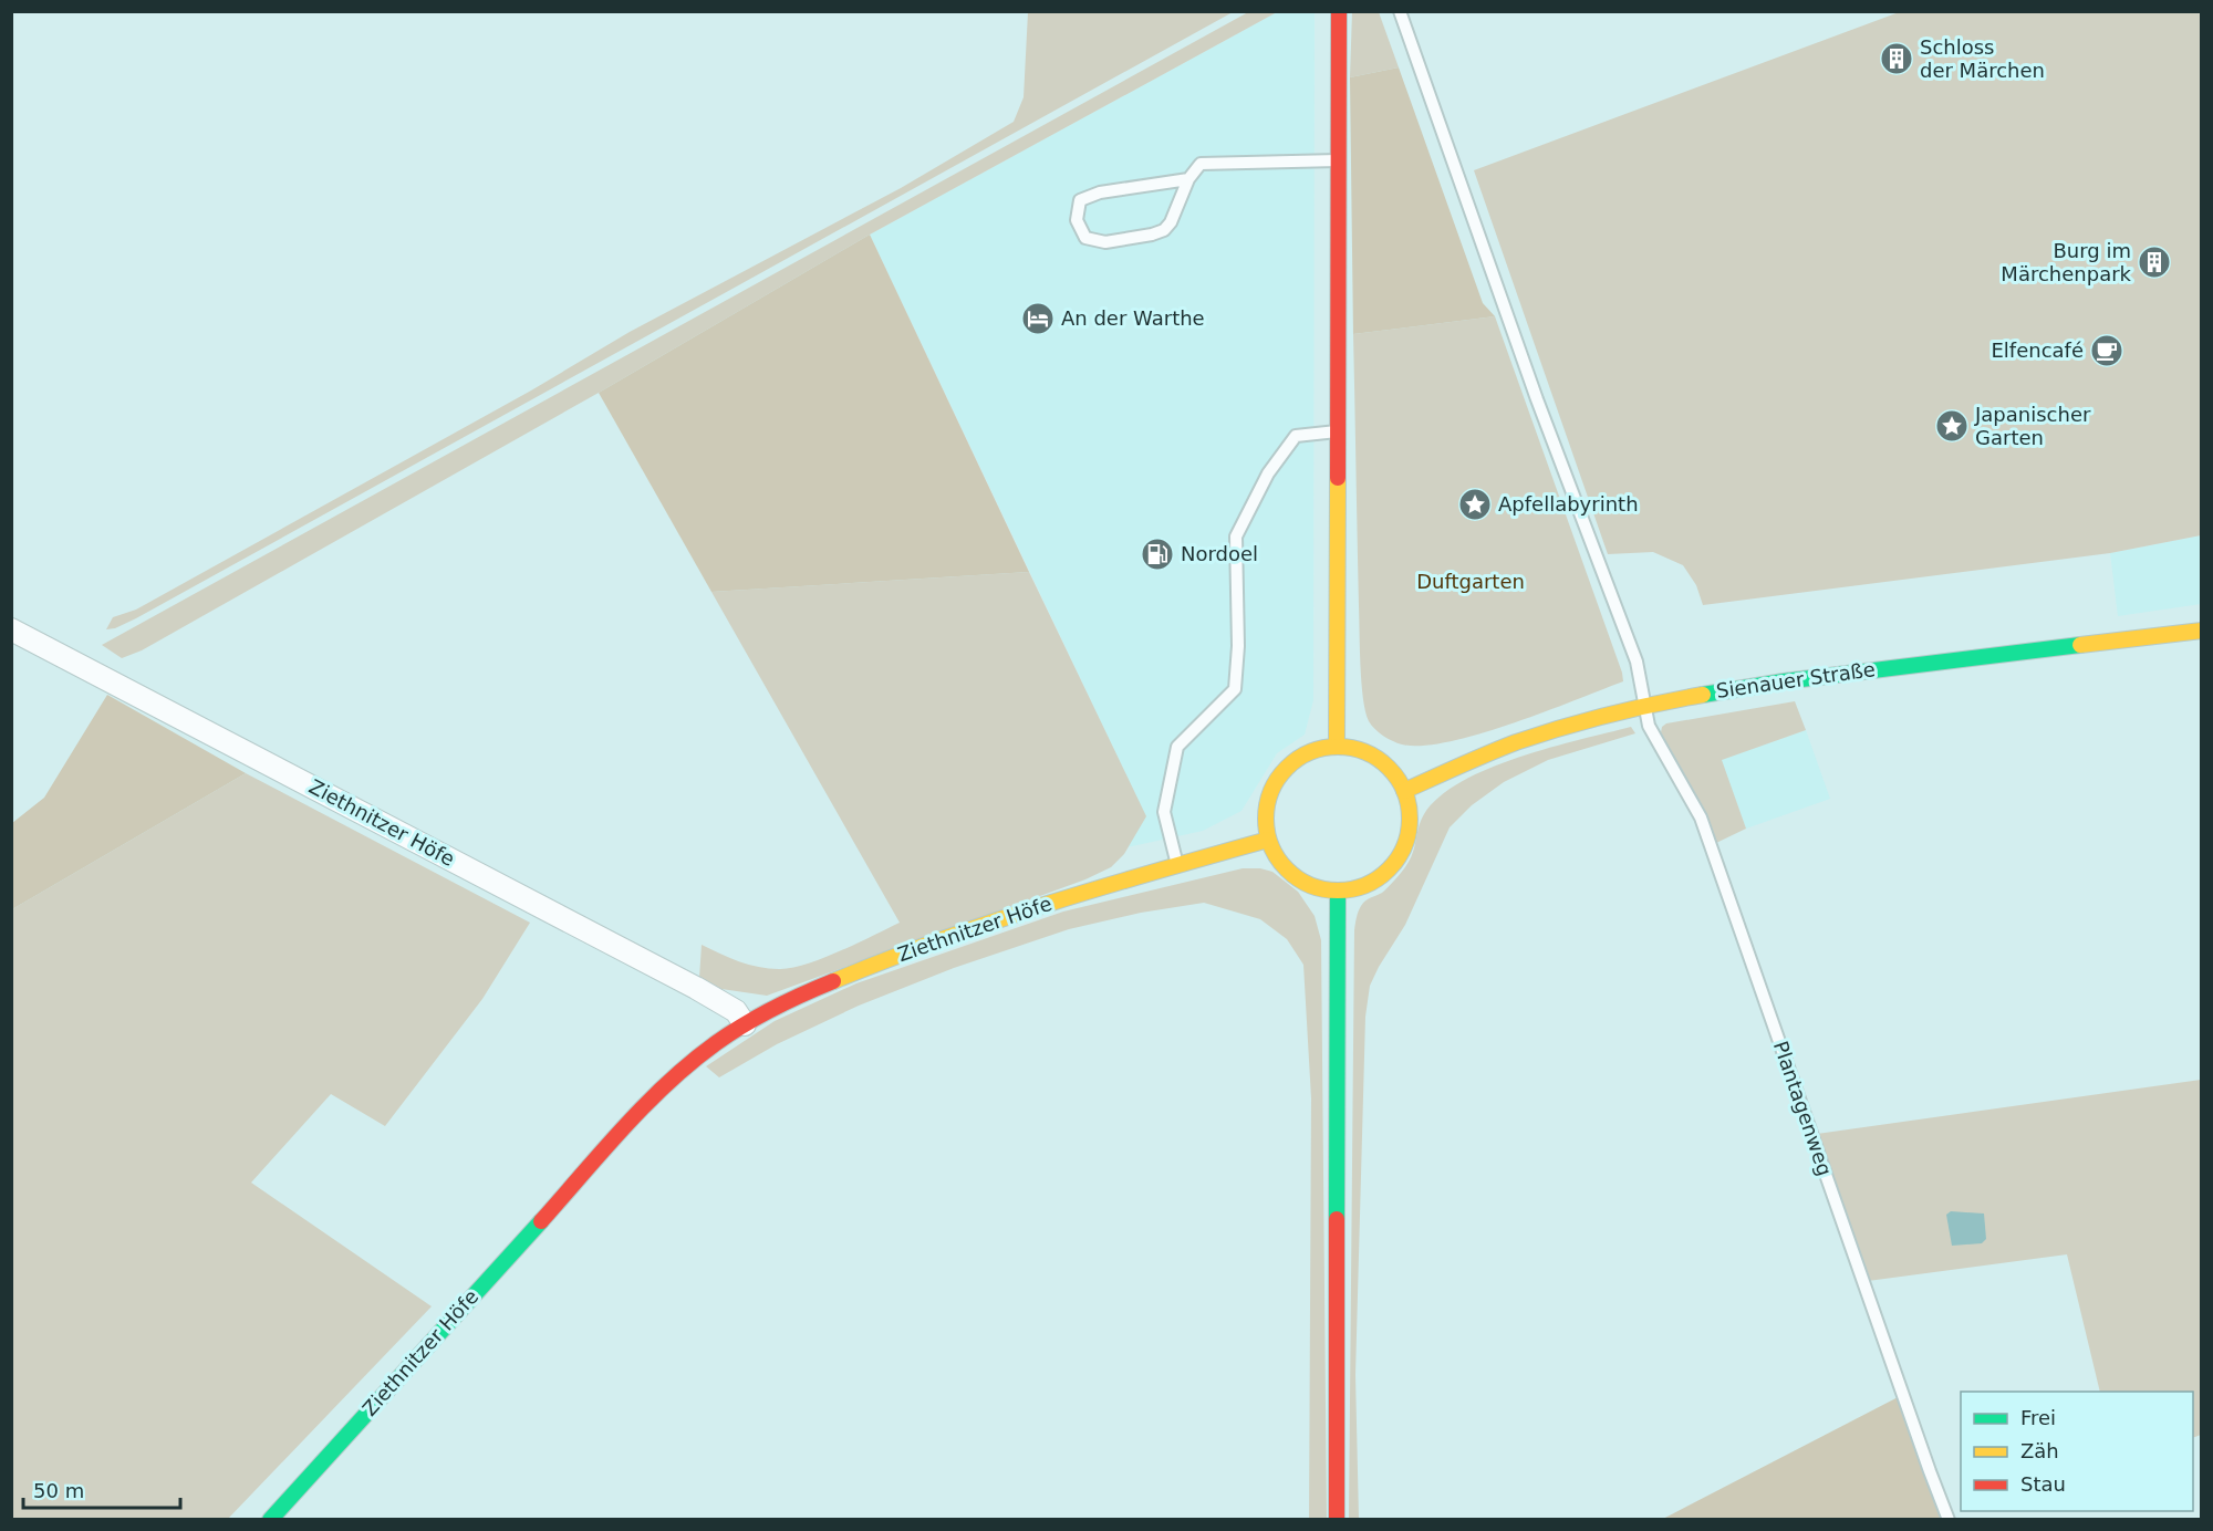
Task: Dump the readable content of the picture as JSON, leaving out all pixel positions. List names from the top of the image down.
{
  "streets": {
    "main road": ["Sienauer Straße", "Ziethnitzer Höfe"],
    "lane": ["Plantagenweg"]
  },
  "crossings": [
    ["Sienauer Straße", "Ziethnitzer Höfe"],
    ["Sienauer Straße", "Plantagenweg"]
  ],
  "parks": ["Duftgarten"],
  "places": {
    "building": ["Schloss der Märchen", "Burg im Märchenpark"],
    "hotel": ["An der Warthe"],
    "cafe": ["Elfencafé"],
    "place": ["Japanischer Garten", "Apfellabyrinth"],
    "fuel station": ["Nordoel"]
  },
  "legend": ["Frei", "Zäh", "Stau"],
  "scale_bar": "50 m"
}
